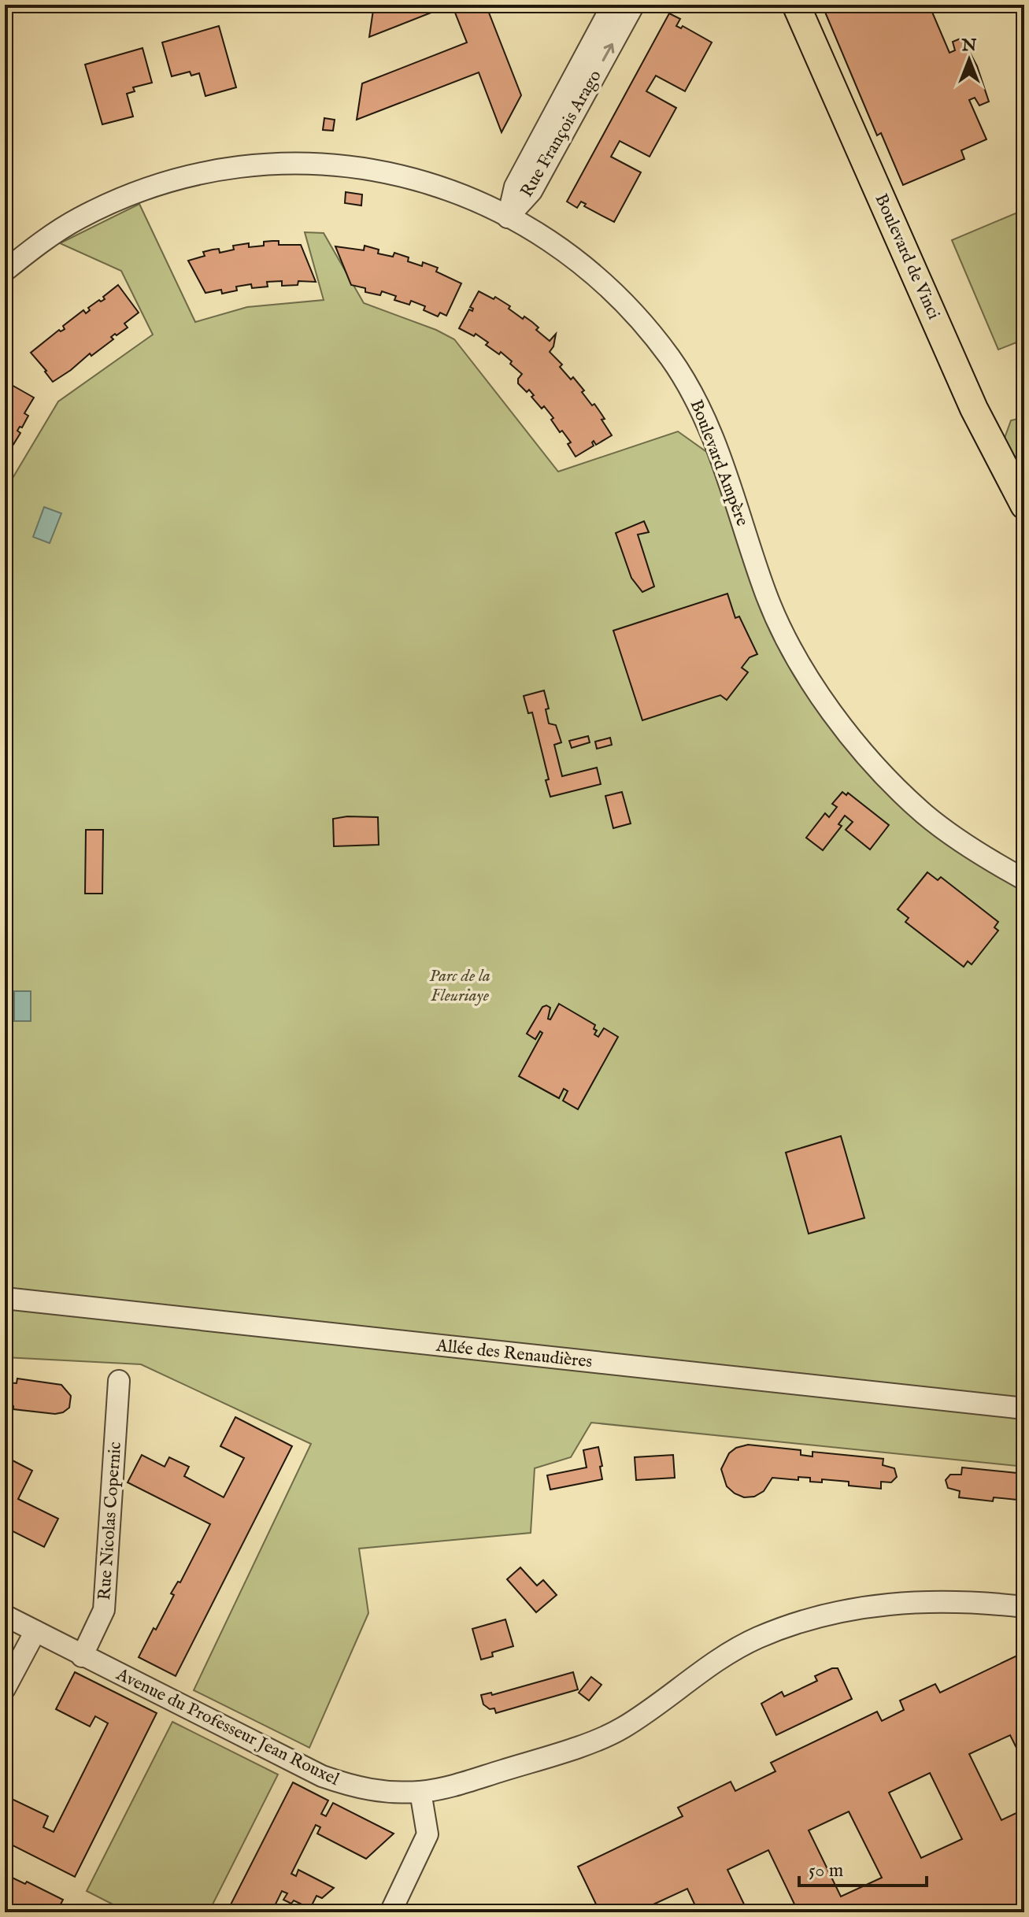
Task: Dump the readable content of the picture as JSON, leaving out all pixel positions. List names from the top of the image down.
{
  "streets": {
    "main road": ["Boulevard de Vinci"],
    "street": [
      "Rue François Arago",
      "Boulevard Ampère",
      "Allée des Renaudières",
      "Rue Nicolas Copernic",
      "Avenue du Professeur Jean Rouxel"
    ]
  },
  "crossings": [
    ["Rue François Arago", "Boulevard Ampère"],
    ["Rue Nicolas Copernic", "Avenue du Professeur Jean Rouxel"]
  ],
  "parks": ["Parc de la Fleuriaye"],
  "scale_bar": "50 m",
  "north": "top"
}
